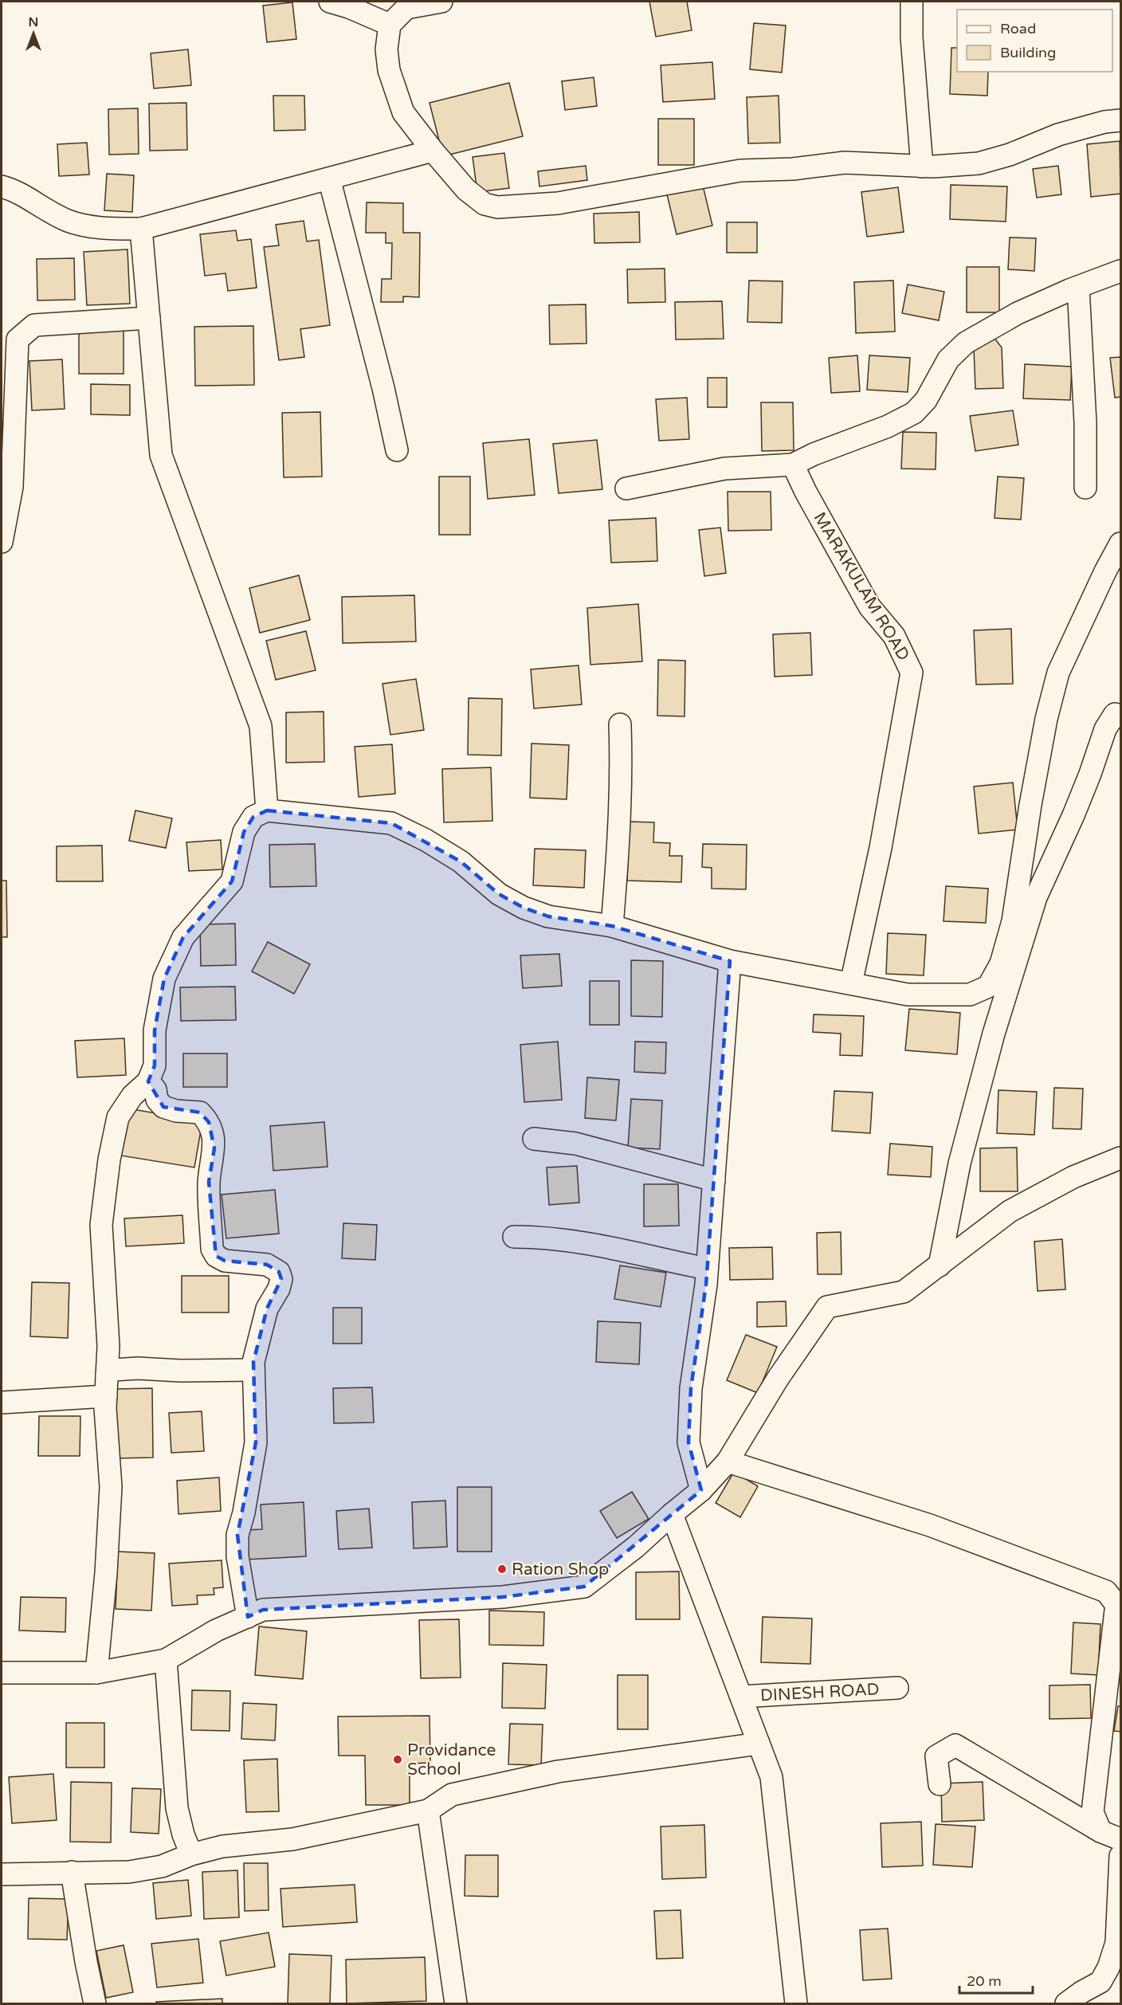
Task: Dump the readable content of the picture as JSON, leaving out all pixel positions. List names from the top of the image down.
{
  "streets": {
    "street": ["MARAKULAM ROAD", "DINESH ROAD"]
  },
  "places": ["Ration Shop", "Providance School"],
  "legend": ["Road", "Building"],
  "scale_bar": "20 m",
  "north": "top"
}
